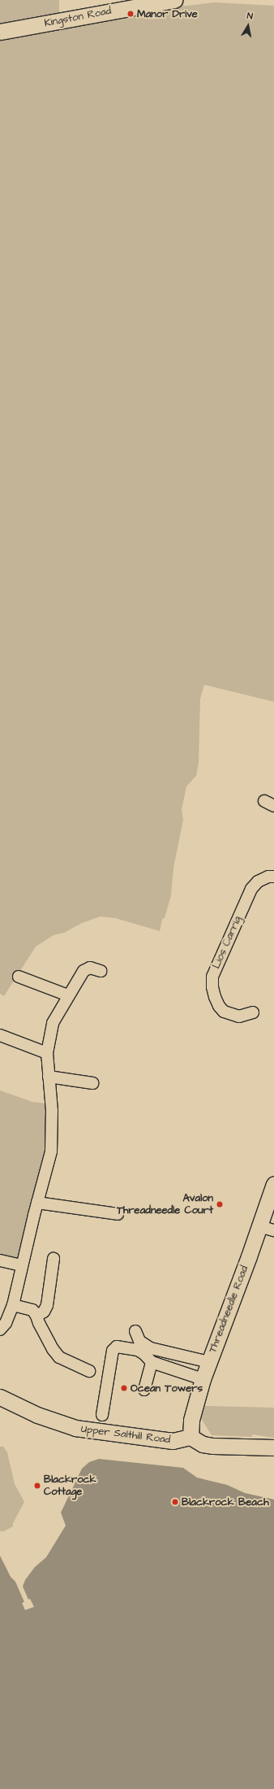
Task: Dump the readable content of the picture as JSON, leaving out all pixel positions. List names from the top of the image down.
{
  "streets": {
    "main road": ["Kingston Road", "Threadneedle Road", "Upper Salthill Road"],
    "street": ["Lios Carrig"]
  },
  "crossings": [
    ["Threadneedle Road", "Upper Salthill Road"]
  ],
  "places": [
    "Manor Drive",
    "Avalon Threadneedle Court",
    "Ocean Towers",
    "Blackrock Cottage",
    "Blackrock Beach"
  ],
  "north": "top"
}
